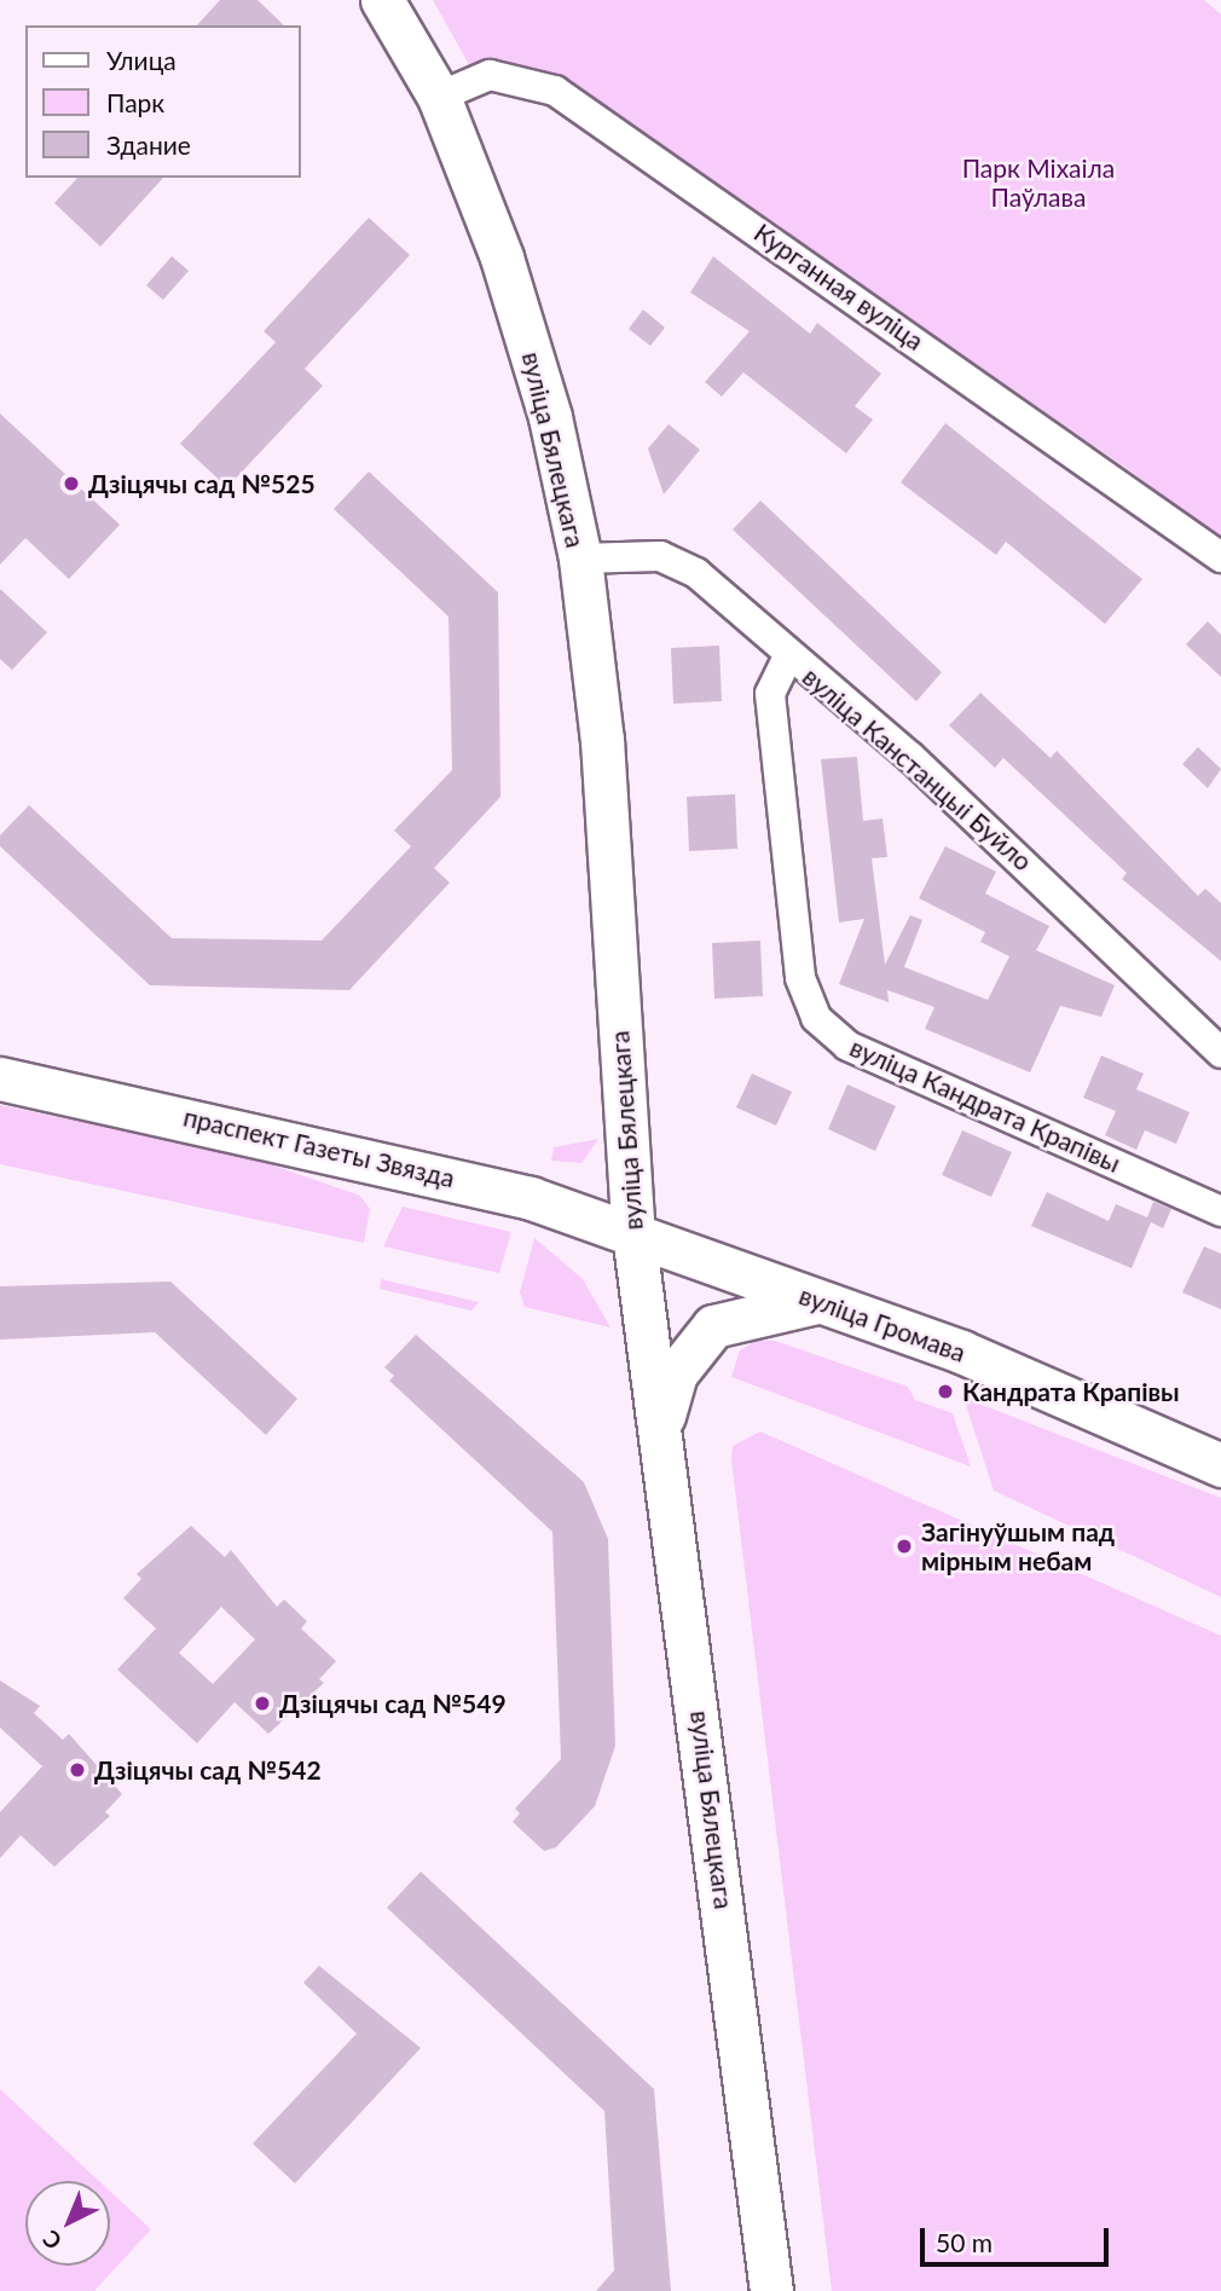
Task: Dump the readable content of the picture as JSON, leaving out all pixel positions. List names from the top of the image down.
{
  "streets": {
    "street": [
      "Курганная вуліца",
      "вуліца Бялецкага",
      "вуліца Канстанцыі Буйло",
      "вуліца Кандрата Крапівы",
      "праспект Газеты Звязда",
      "вуліца Громава"
    ]
  },
  "crossings": [
    ["Курганная вуліца", "вуліца Бялецкага"],
    ["вуліца Бялецкага", "вуліца Канстанцыі Буйло"],
    ["вуліца Бялецкага", "праспект Газеты Звязда"],
    ["вуліца Бялецкага", "вуліца Громава"],
    ["вуліца Канстанцыі Буйло", "вуліца Кандрата Крапівы"],
    ["праспект Газеты Звязда", "вуліца Громава"]
  ],
  "parks": ["Парк Міхаіла Паўлава"],
  "places": [
    "Дзіцячы сад №525",
    "Кандрата Крапівы",
    "Загінуўшым пад мірным небам",
    "Дзіцячы сад №549",
    "Дзіцячы сад №542"
  ],
  "legend": ["Улица", "Парк", "Здание"],
  "scale_bar": "50 m",
  "north": "bottom left"
}
